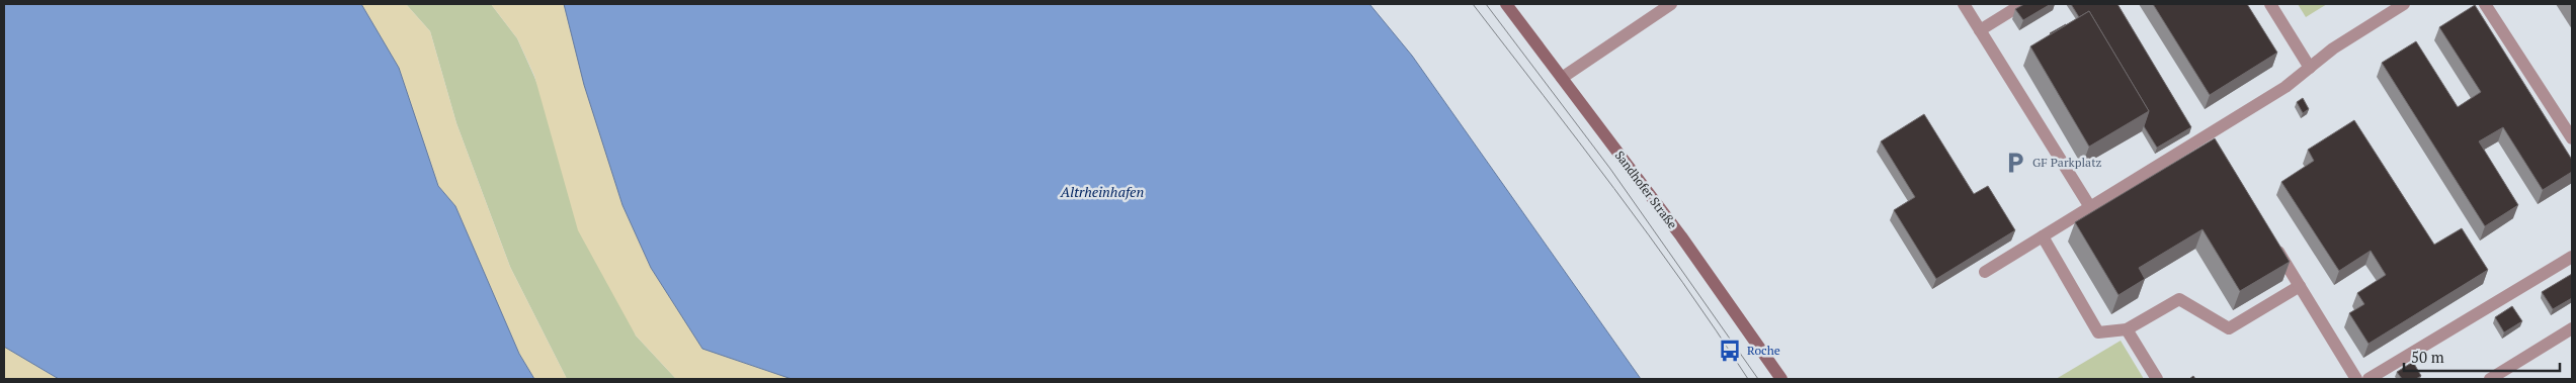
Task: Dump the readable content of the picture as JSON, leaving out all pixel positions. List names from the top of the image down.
{
  "streets": {
    "street": ["Sandhofer Straße"]
  },
  "water": ["Altrheinhafen"],
  "places": {
    "parking": ["GF Parkplatz"],
    "bus stop": ["Roche"]
  },
  "scale_bar": "50 m"
}
